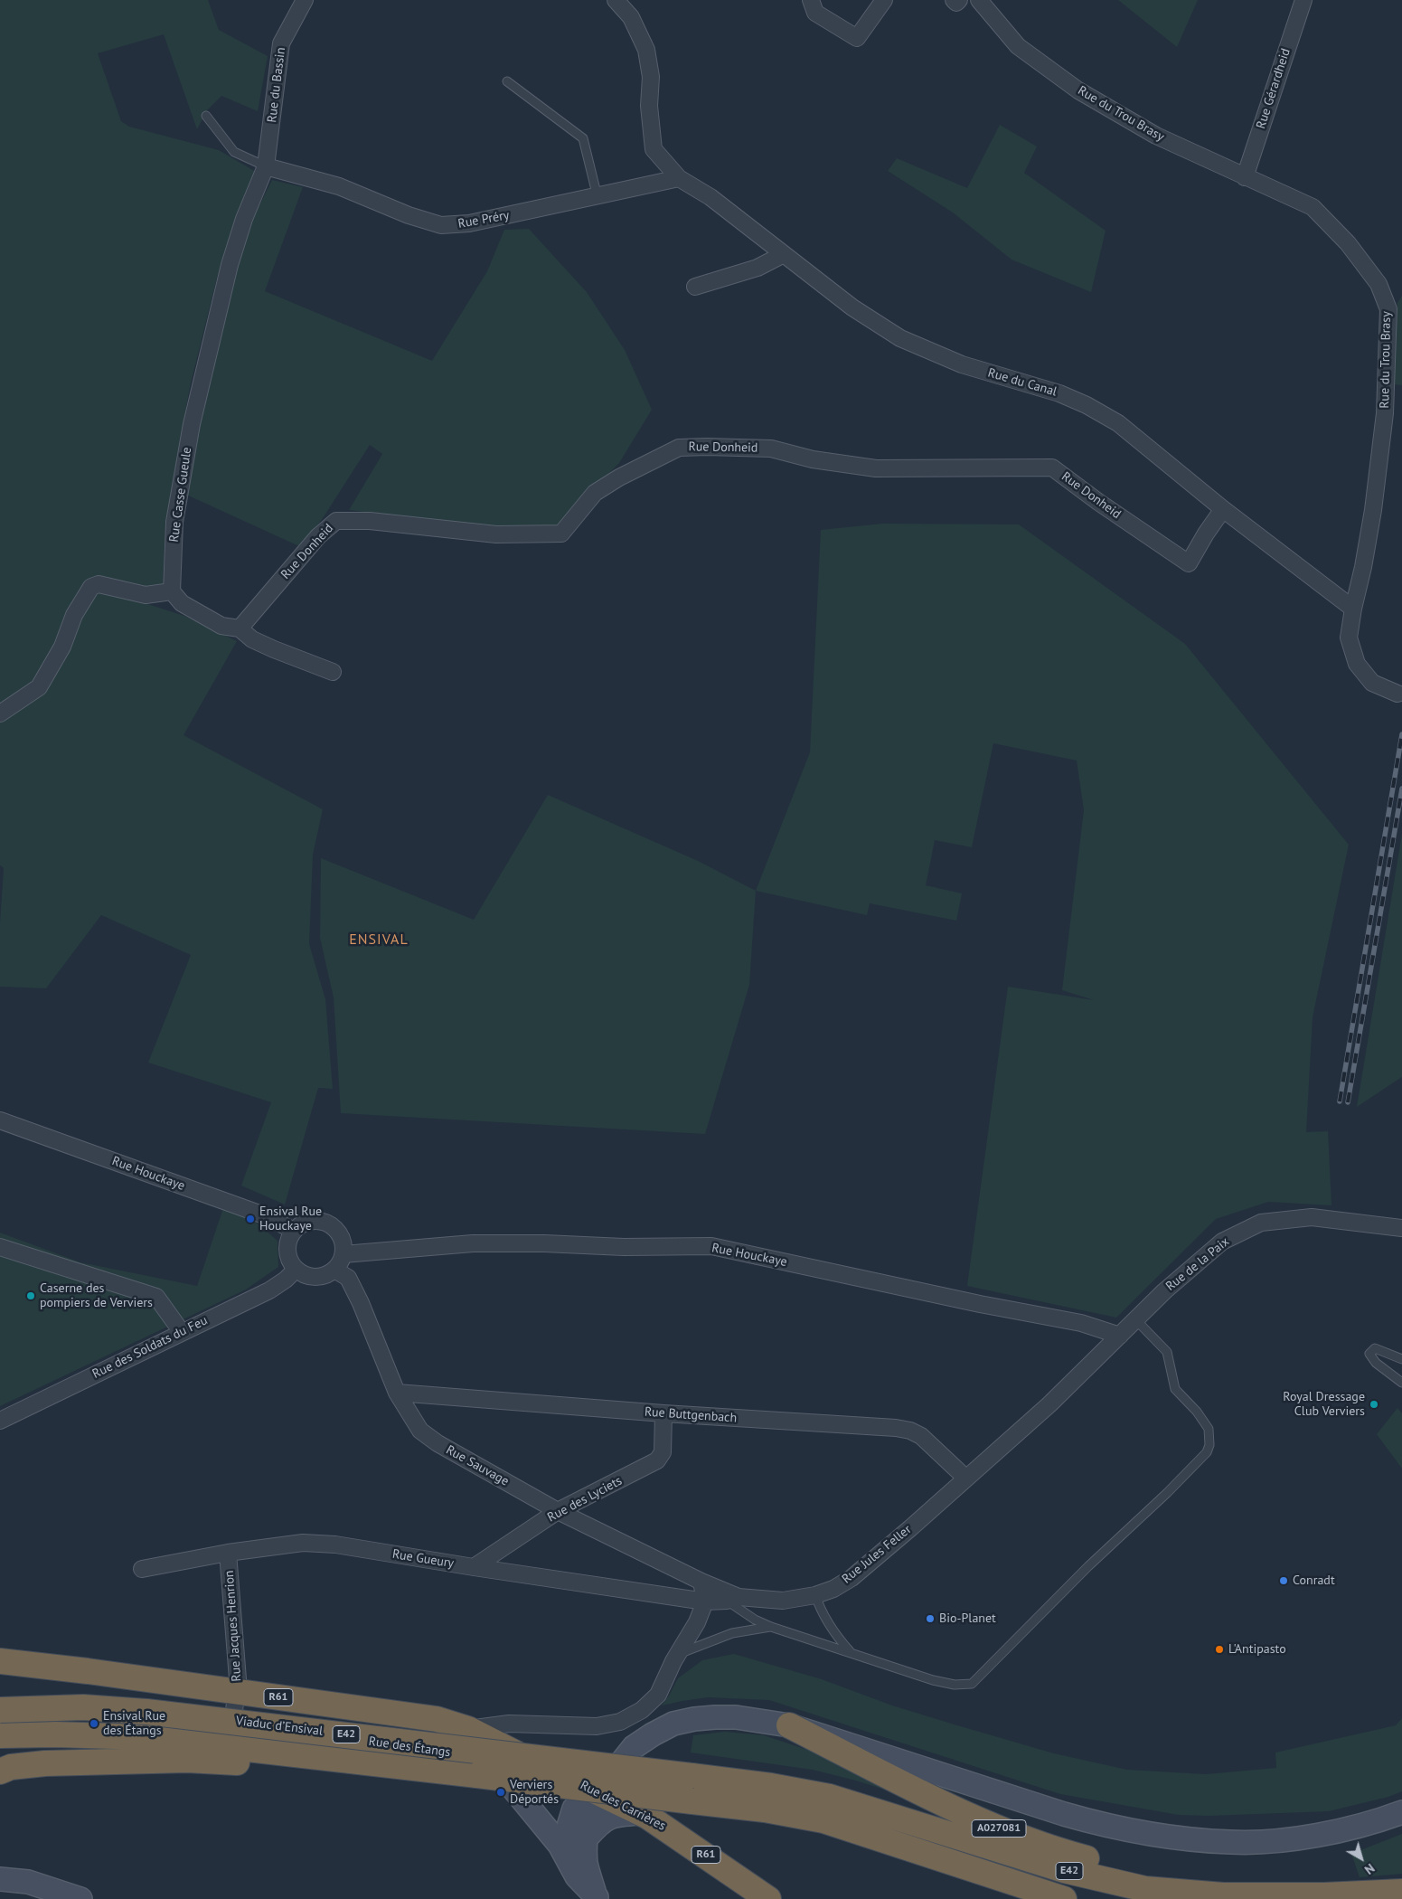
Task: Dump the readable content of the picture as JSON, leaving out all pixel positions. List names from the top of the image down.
{
  "streets": {
    "highway": [
      "R61",
      "Viaduc d’Ensival",
      "E42",
      "Rue des Étangs",
      "Rue des Carrières",
      "A027081"
    ],
    "street": [
      "Rue du Bassin",
      "Rue Gérardheid",
      "Rue du Trou Brasy",
      "Rue Préry",
      "Rue du Canal",
      "Rue Donheid",
      "Rue Casse Gueule",
      "Rue Houckaye",
      "Rue de la Paix",
      "Rue des Soldats du Feu",
      "Rue Buttgenbach",
      "Rue Sauvage",
      "Rue des Lyciets",
      "Rue Jules Feller",
      "Rue Gueury",
      "Rue Jacques Henrion"
    ]
  },
  "crossings": [
    ["Rue du Bassin", "Rue Préry"],
    ["Rue du Bassin", "Rue Casse Gueule"],
    ["Rue Gérardheid", "Rue du Trou Brasy"],
    ["Rue du Trou Brasy", "Rue du Canal"],
    ["Rue Préry", "Rue du Canal"],
    ["Rue Préry", "Rue Casse Gueule"],
    ["Rue du Canal", "Rue Donheid"],
    ["Rue Houckaye", "Rue des Soldats du Feu"],
    ["Rue Houckaye", "Rue Sauvage"],
    ["Rue Houckaye", "Rue Jules Feller"],
    ["Rue de la Paix", "Rue Jules Feller"],
    ["Rue des Soldats du Feu", "Rue Sauvage"],
    ["Rue Buttgenbach", "Rue Sauvage"],
    ["Rue Buttgenbach", "Rue des Lyciets"],
    ["Rue Buttgenbach", "Rue Jules Feller"],
    ["Rue Sauvage", "Rue des Lyciets"],
    ["Rue Sauvage", "Rue Jules Feller"],
    ["Rue des Lyciets", "Rue Gueury"],
    ["Rue Jules Feller", "Rue Gueury"],
    ["Rue Gueury", "Rue Jacques Henrion"],
    ["Rue Jacques Henrion", "R61"],
    ["Rue Jacques Henrion", "Rue des Étangs"],
    ["R61", "Rue des Carrières"],
    ["Viaduc d’Ensival", "E42"],
    ["Viaduc d’Ensival", "A027081"],
    ["E42", "A027081"],
    ["Rue des Étangs", "Rue des Carrières"]
  ],
  "districts": ["ENSIVAL"],
  "places": [
    "Ensival Rue Houckaye",
    "Caserne des pompiers de Verviers",
    "Royal Dressage Club Verviers",
    "Conradt",
    "Bio-Planet",
    "L'Antipasto",
    "Ensival Rue des Étangs",
    "Verviers Déportés"
  ],
  "north": "bottom right"
}
